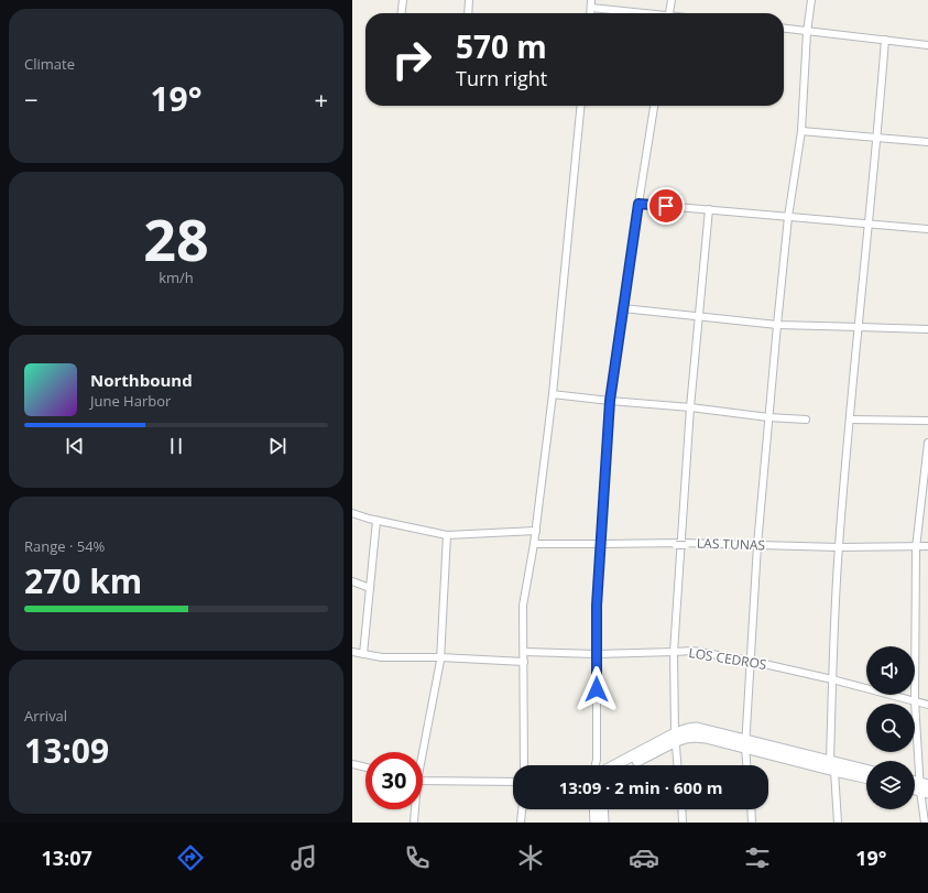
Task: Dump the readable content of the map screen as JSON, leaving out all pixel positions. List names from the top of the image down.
{
  "streets": {
    "street": ["LAS TUNAS", "LOS CEDROS"]
  },
  "page": {
    "tile": [
      "Climate",
      ["28", "km/h"],
      ["Range · 54%", "270 km"],
      ["Arrival", "13:09"]
    ],
    "turn": ["570 m", "Turn right"],
    "heat": ["−", "19°", "+"],
    "song": ["Northbound", "June Harbor"],
    "limit": "30",
    "trip": "13:09 · 2 min · 600 m",
    "tabs": ["13:07", "19°"]
  }
}
